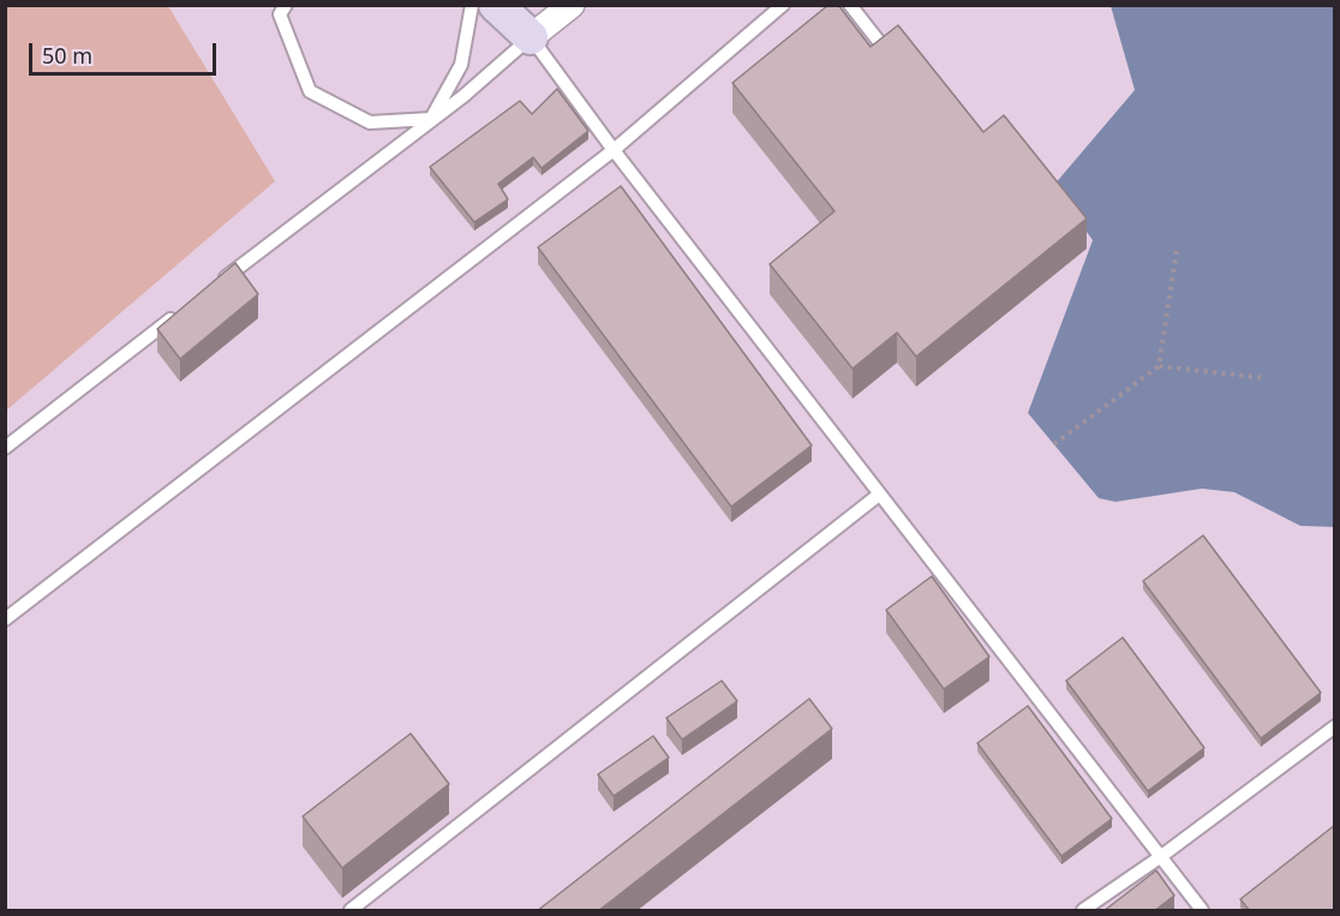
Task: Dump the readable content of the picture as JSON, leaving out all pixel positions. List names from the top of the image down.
{
  "scale_bar": "50 m"
}
